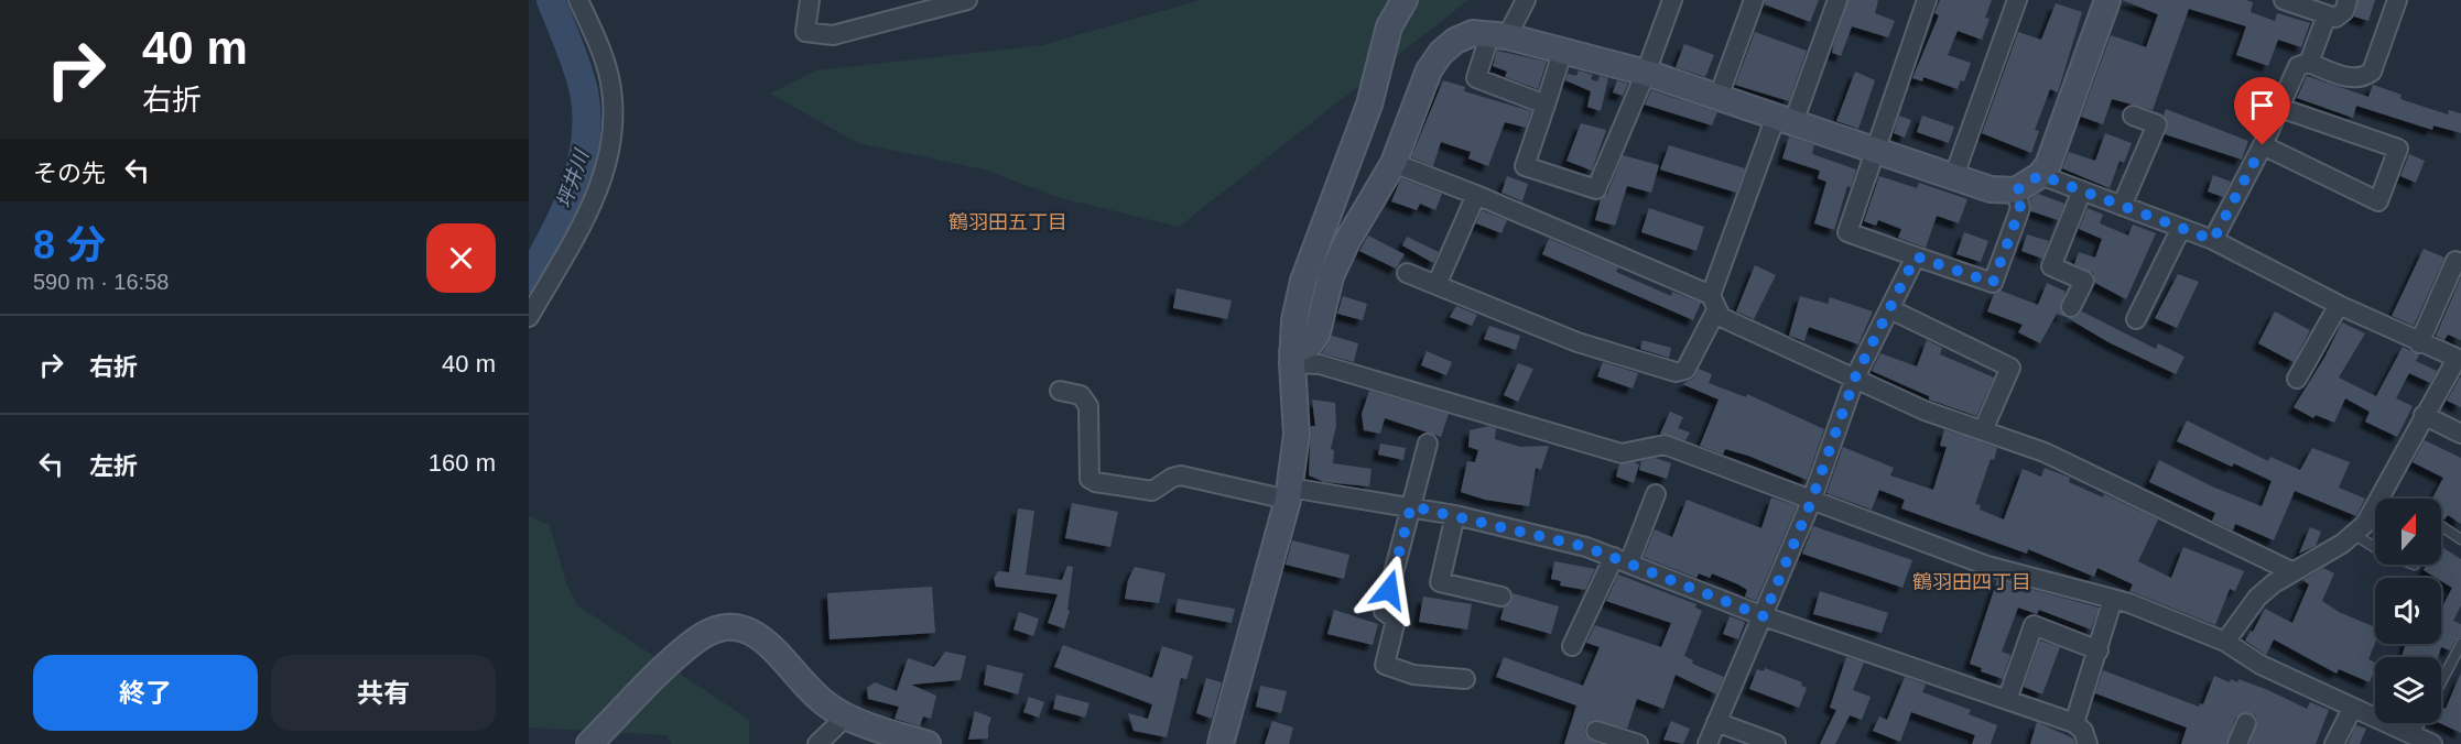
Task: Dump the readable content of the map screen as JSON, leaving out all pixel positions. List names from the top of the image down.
{
  "districts": ["鶴羽田五丁目", "鶴羽田四丁目"],
  "water": ["坪井川"],
  "north": "top",
  "page": {
    "turn": ["40 m", "右折"],
    "then": "その先",
    "heading": ["8 分", "590 m · 16:58"],
    "list": [
      {
        "name": "右折",
        "value": "40 m"
      },
      {
        "name": "左折",
        "value": "160 m"
      }
    ],
    "buttons": ["終了", "共有"]
  }
}
